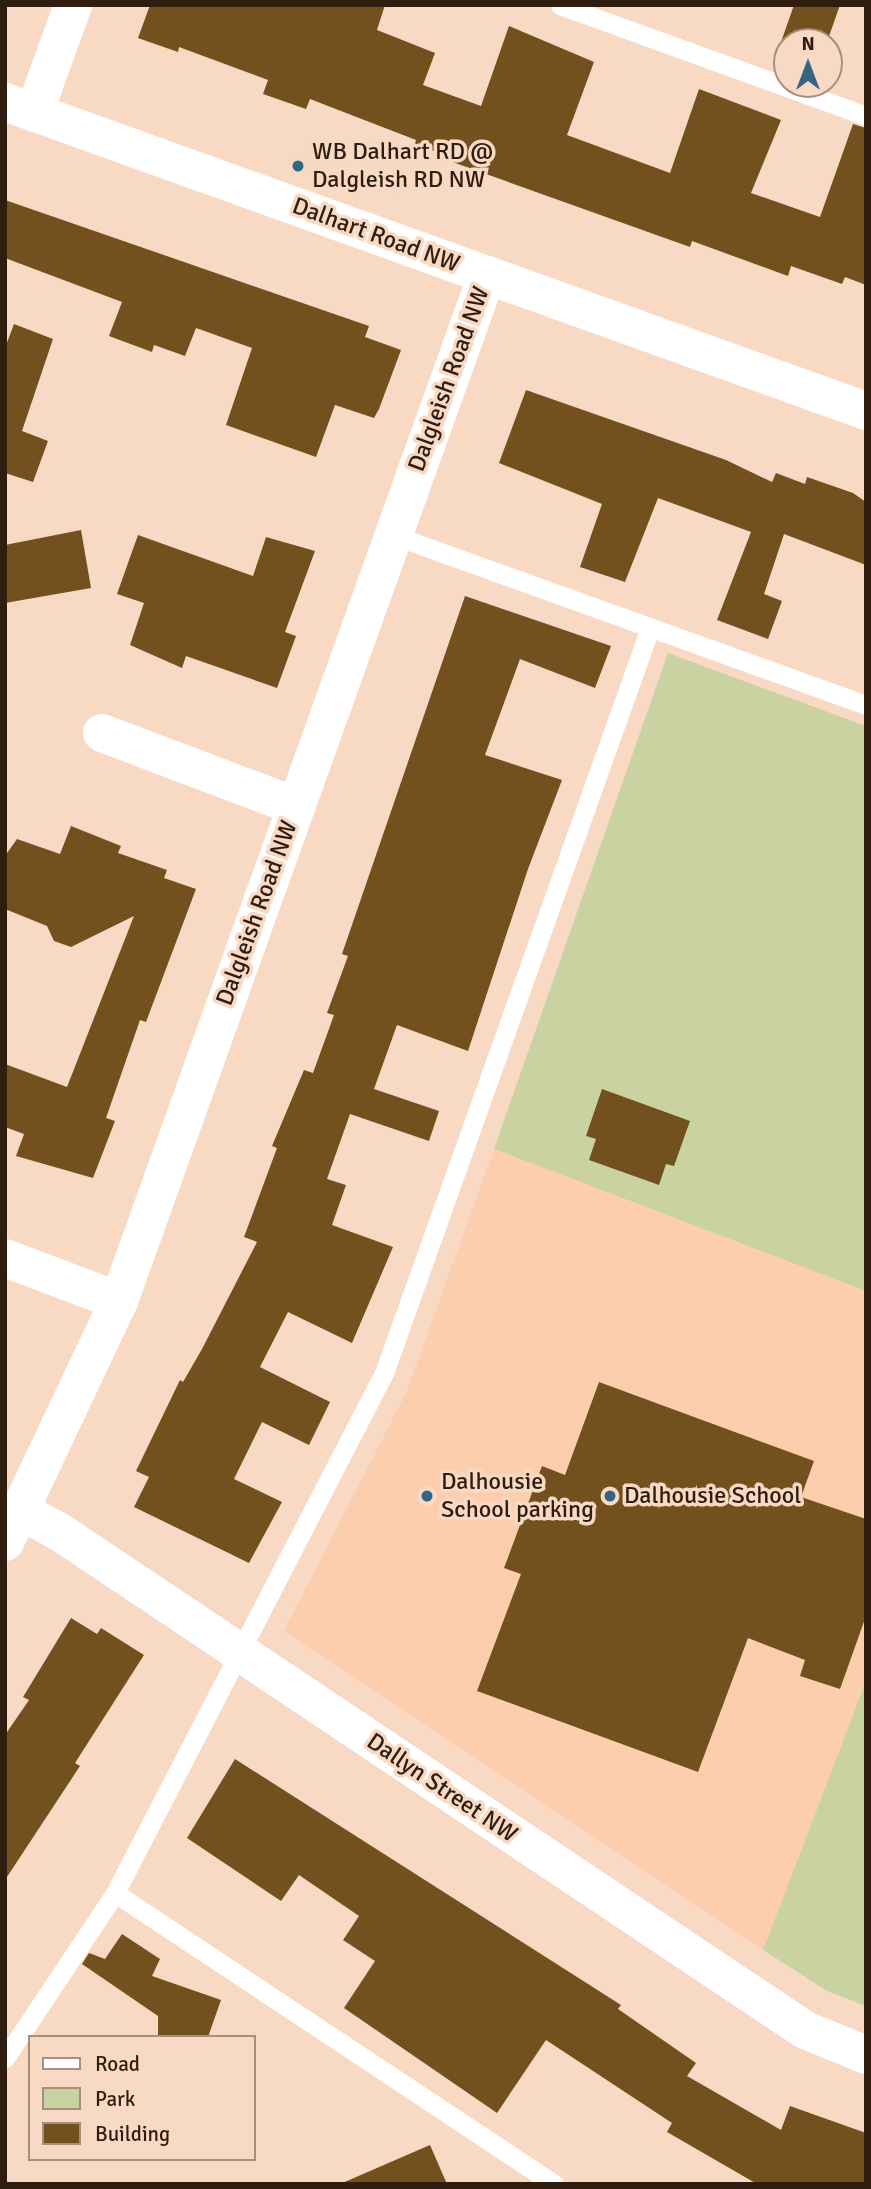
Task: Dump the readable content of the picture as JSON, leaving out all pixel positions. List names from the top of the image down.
{
  "streets": {
    "street": ["Dalhart Road NW", "Dalgleish Road NW", "Dallyn Street NW"]
  },
  "crossings": [
    ["Dalhart Road NW", "Dalgleish Road NW"],
    ["Dalgleish Road NW", "Dallyn Street NW"]
  ],
  "places": ["WB Dalhart RD @ Dalgleish RD NW", "Dalhousie School parking", "Dalhousie School"],
  "legend": ["Road", "Park", "Building"],
  "north": "top"
}
